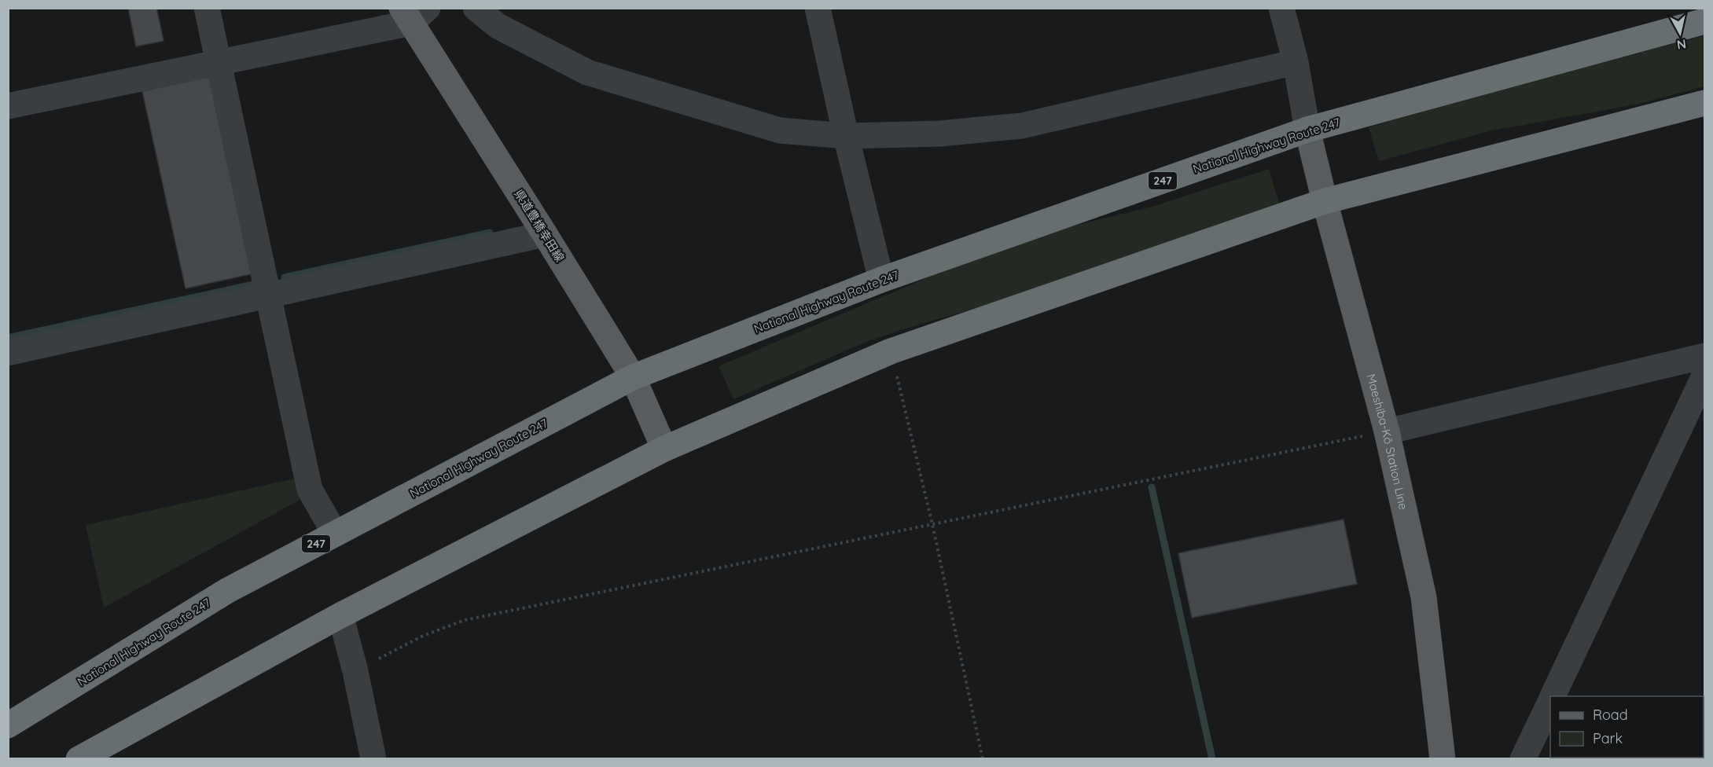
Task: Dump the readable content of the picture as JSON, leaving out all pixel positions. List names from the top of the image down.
{
  "streets": {
    "highway": ["National Highway Route 247", "247"],
    "main road": ["県道豊橋幸田線", "Maeshiba-Kō Station Line"]
  },
  "crossings": [
    ["National Highway Route 247", "県道豊橋幸田線"],
    ["National Highway Route 247", "Maeshiba-Kō Station Line"]
  ],
  "legend": ["Road", "Park"],
  "north": "bottom"
}
